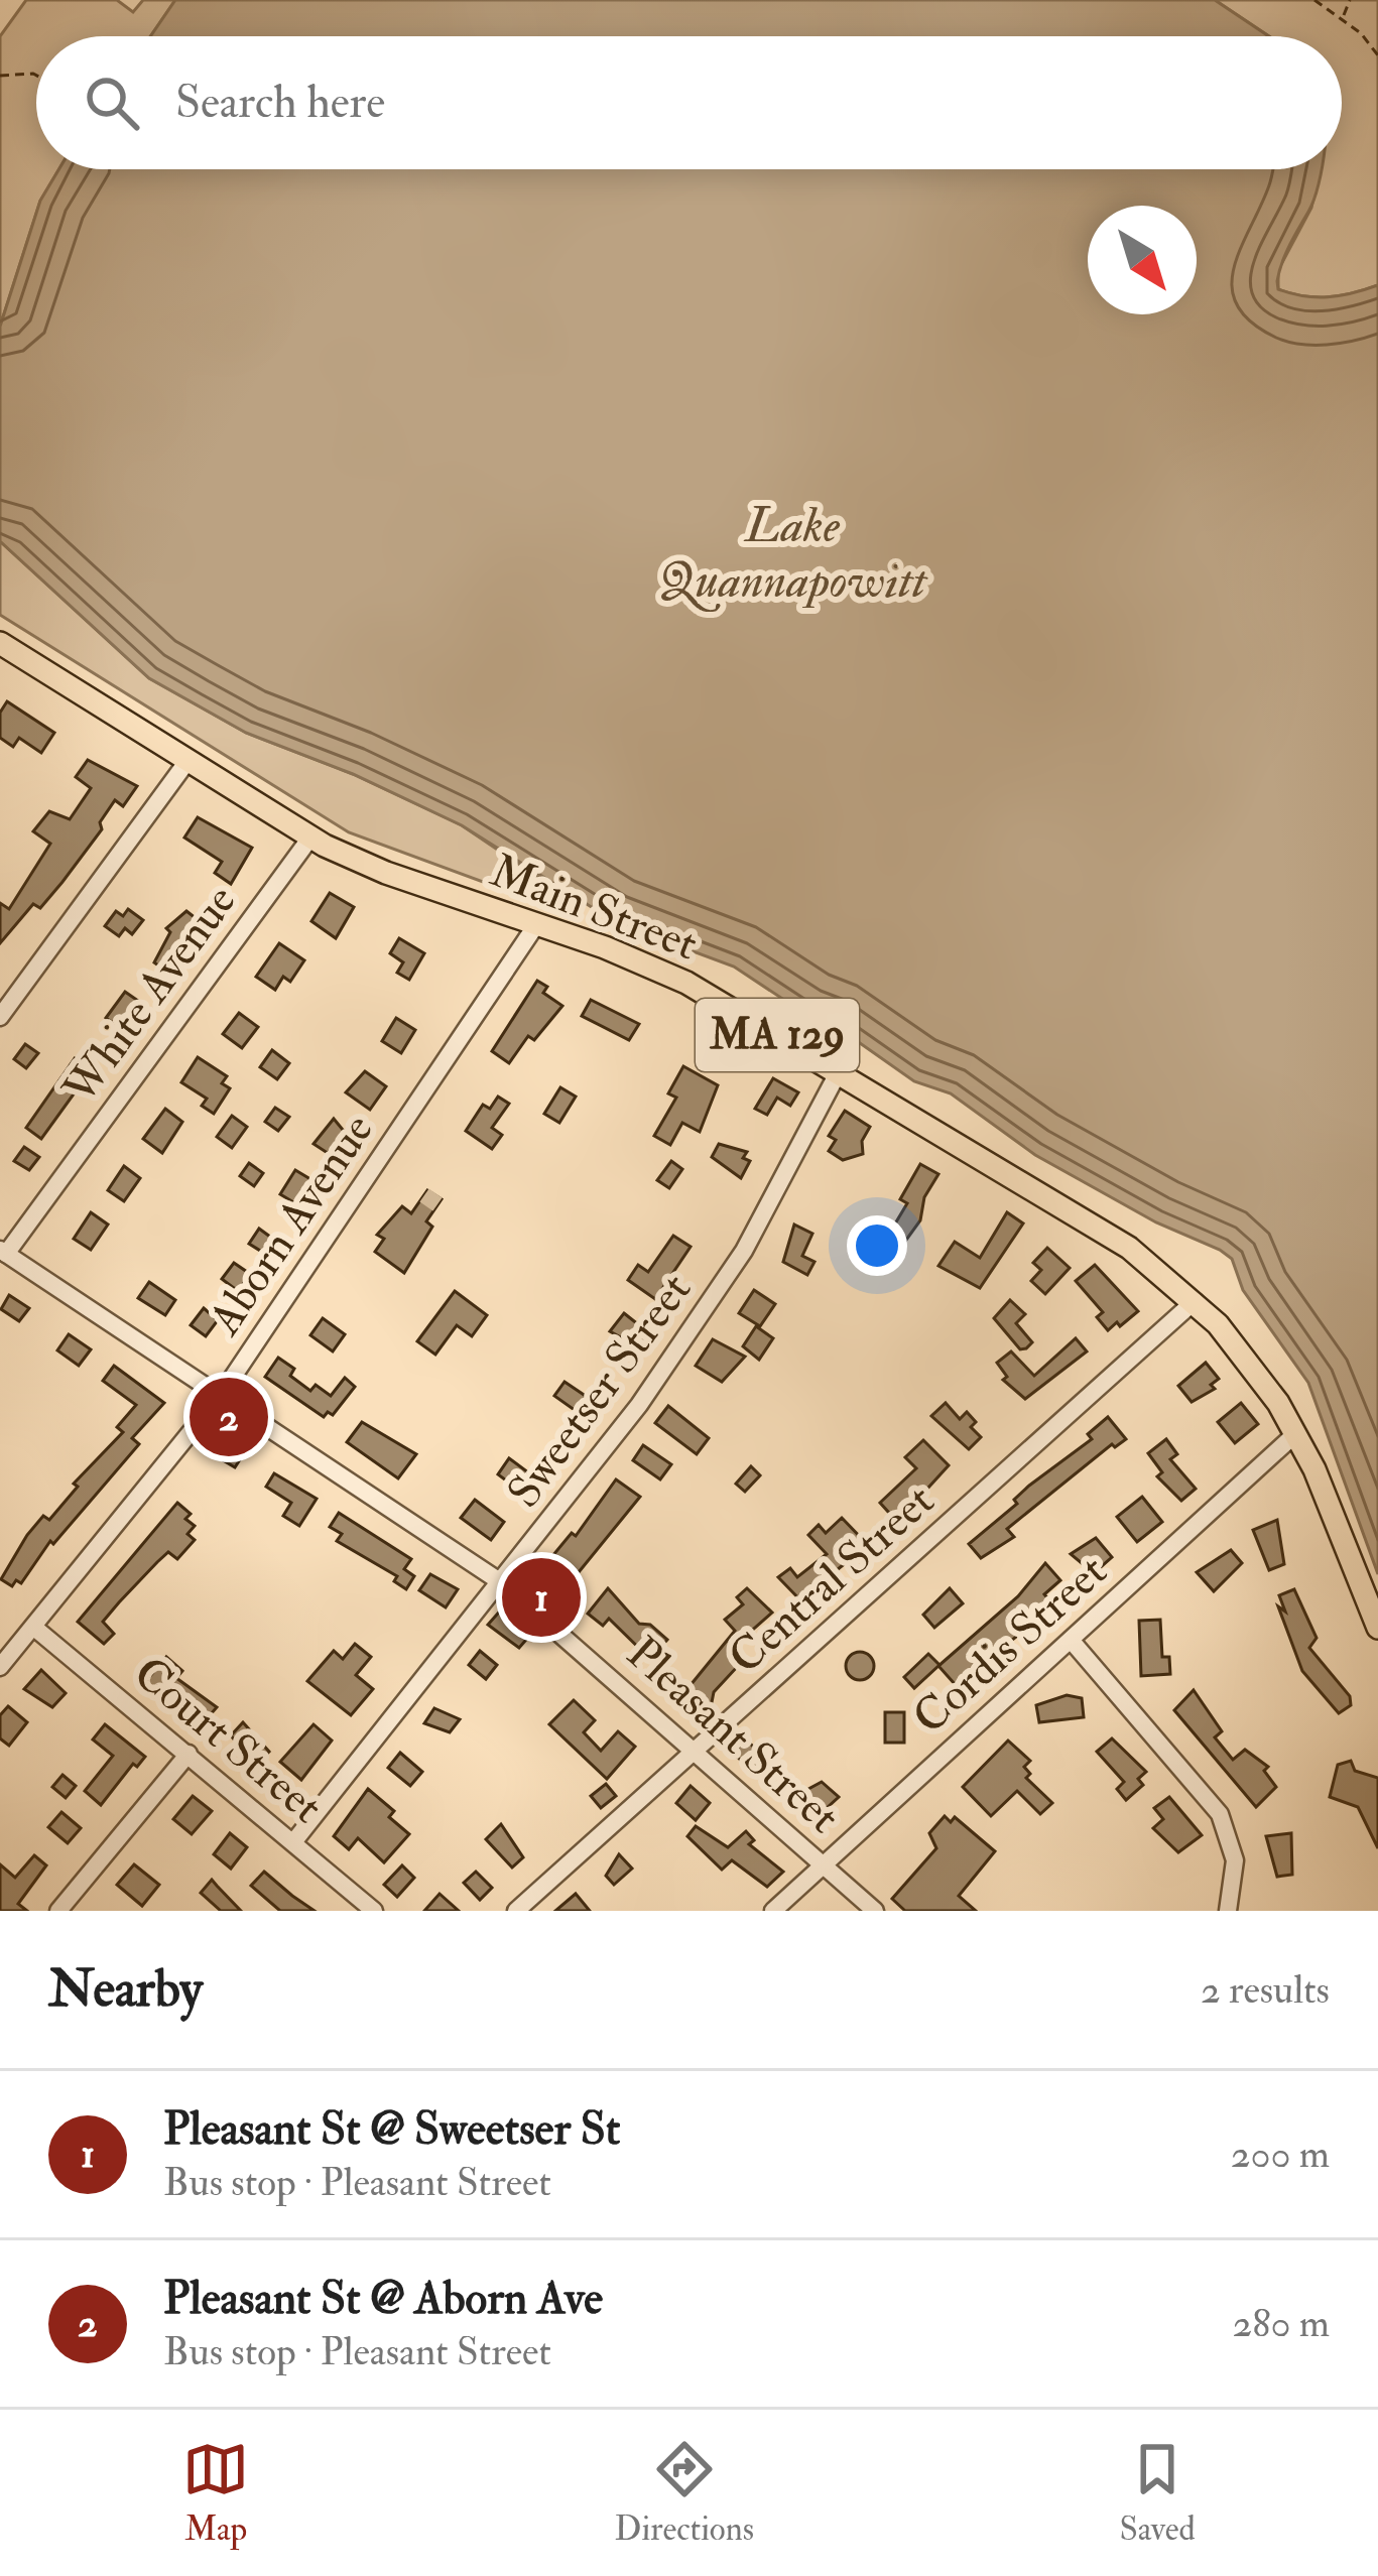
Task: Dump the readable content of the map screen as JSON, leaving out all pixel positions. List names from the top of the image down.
{
  "streets": {
    "main road": ["Main Street", "MA 129"],
    "street": [
      "White Avenue",
      "Aborn Avenue",
      "Sweetser Street",
      "Central Street",
      "Cordis Street",
      "Pleasant Street",
      "Court Street"
    ]
  },
  "crossings": [
    ["Main Street", "White Avenue"],
    ["Main Street", "Aborn Avenue"],
    ["Main Street", "Sweetser Street"],
    ["Main Street", "Central Street"],
    ["Main Street", "Cordis Street"],
    ["White Avenue", "Pleasant Street"],
    ["Aborn Avenue", "Pleasant Street"],
    ["Aborn Avenue", "Court Street"],
    ["Sweetser Street", "Pleasant Street"],
    ["Sweetser Street", "Court Street"],
    ["Central Street", "Pleasant Street"],
    ["Cordis Street", "Pleasant Street"]
  ],
  "water": ["Lake Quannapowitt"],
  "north": "bottom right",
  "page": {
    "search": "Search here",
    "pins": ["2", "1"],
    "heading": ["Nearby", "2 results"],
    "list": [
      {
        "mark": "1",
        "name": "Pleasant St @ Sweetser St",
        "note": "Bus stop · Pleasant Street",
        "value": "200 m"
      },
      {
        "mark": "2",
        "name": "Pleasant St @ Aborn Ave",
        "note": "Bus stop · Pleasant Street",
        "value": "280 m"
      }
    ],
    "nav": ["Map", "Directions", "Saved"]
  }
}
